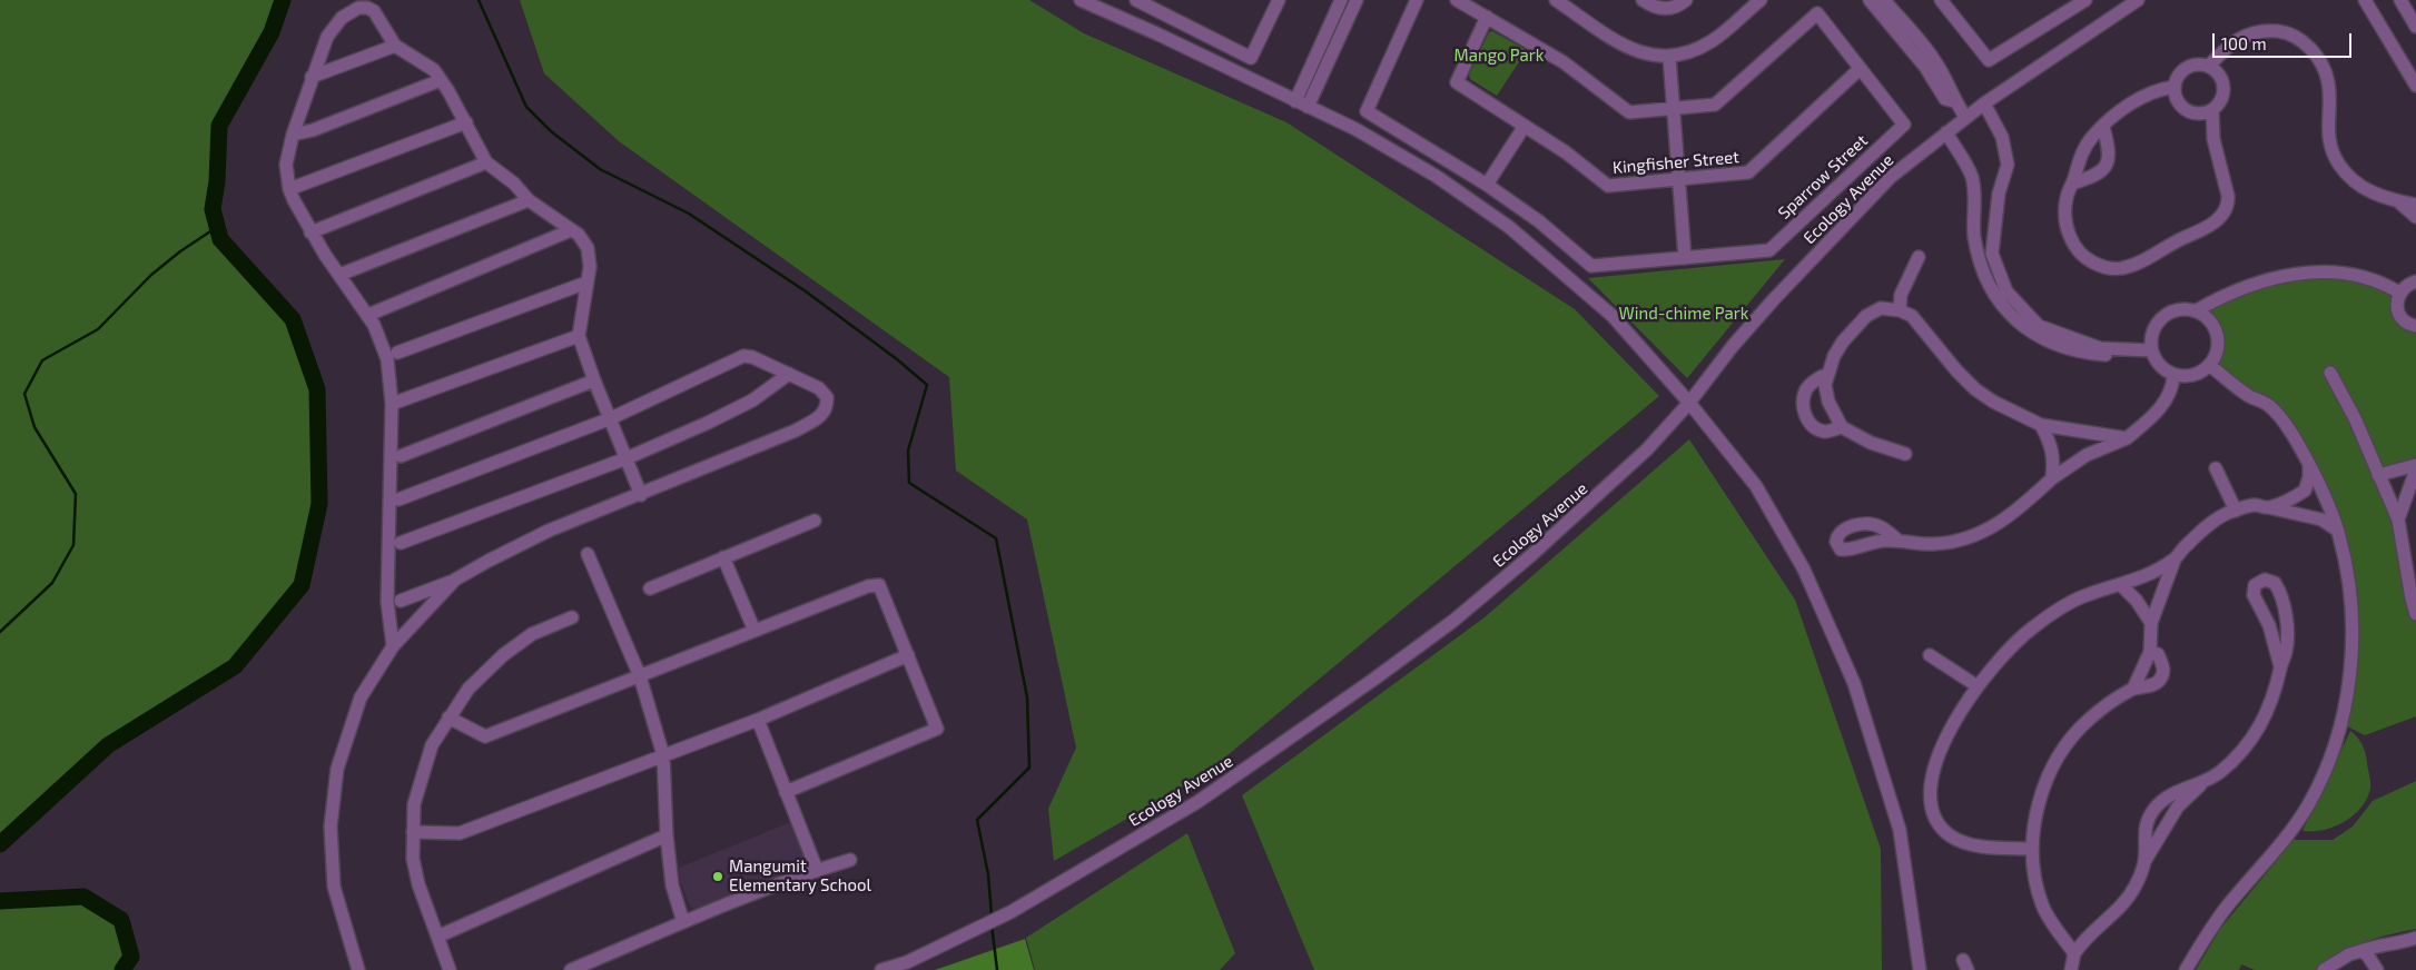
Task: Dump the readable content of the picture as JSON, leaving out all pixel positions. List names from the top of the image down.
{
  "streets": {
    "street": ["Kingfisher Street", "Sparrow Street", "Ecology Avenue"]
  },
  "crossings": [
    ["Kingfisher Street", "Sparrow Street"]
  ],
  "parks": ["Mango Park", "Wind-chime Park"],
  "places": ["Mangumit Elementary School"],
  "scale_bar": "100 m"
}
